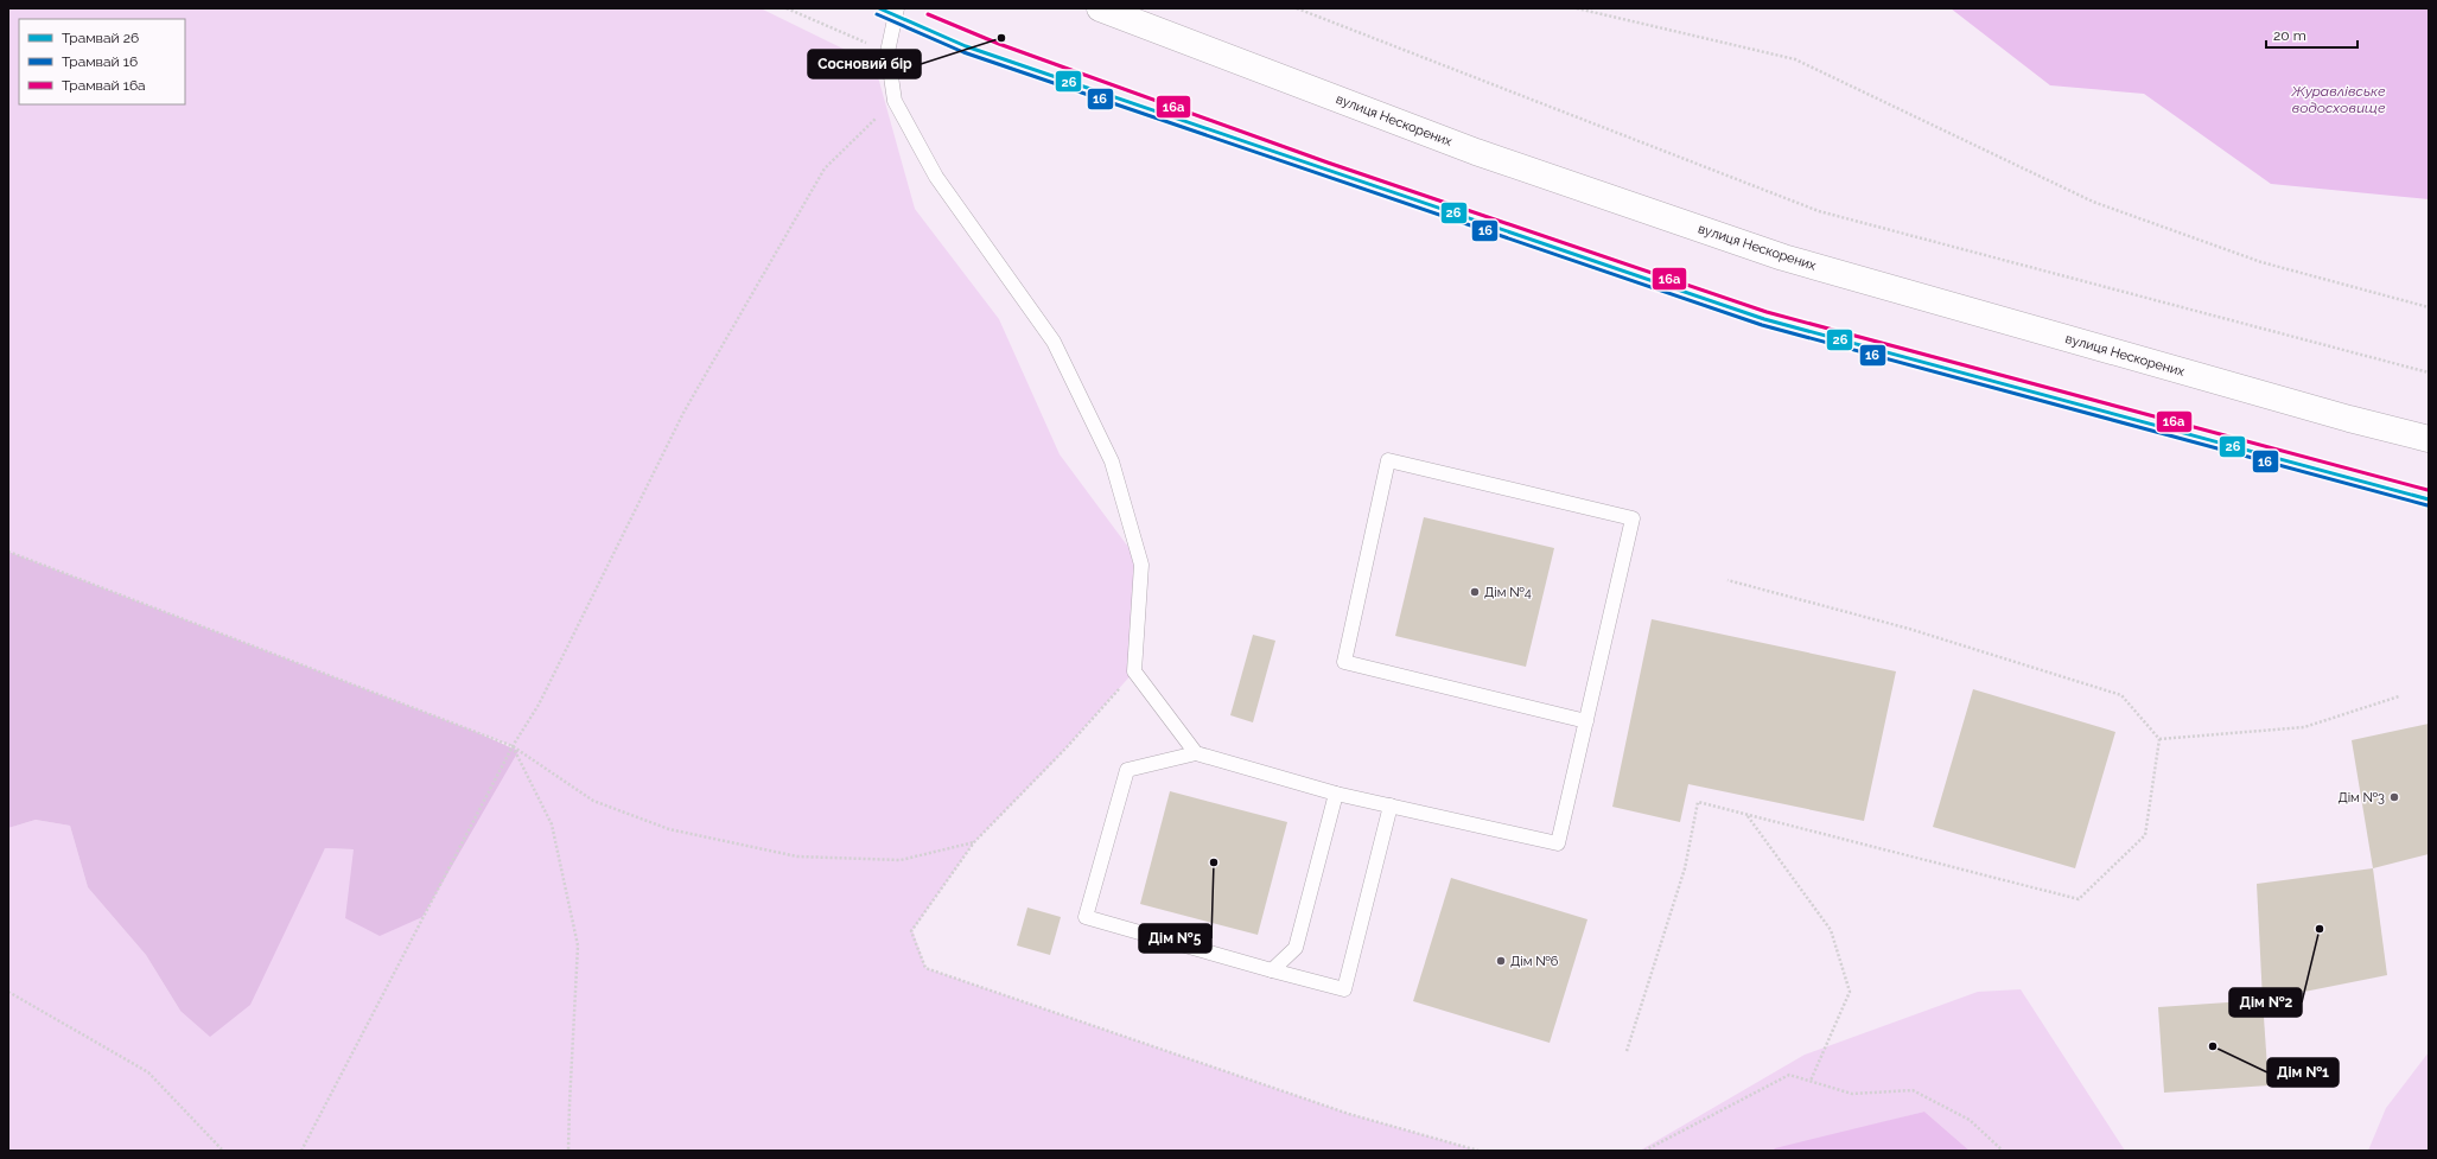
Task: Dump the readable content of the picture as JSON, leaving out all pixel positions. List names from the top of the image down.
{
  "streets": {
    "main road": ["вулиця Нескорених"]
  },
  "water": ["Журавлівське водосховище"],
  "places": [
    "Сосновий бір",
    "Дім №4",
    "Дім №3",
    "Дім №5",
    "Дім №2",
    "Дім №6",
    "Дім №1"
  ],
  "lines": ["tram line 26", "tram line 16", "tram line 16a"],
  "legend": ["Трамвай 26", "Трамвай 16", "Трамвай 16a"],
  "scale_bar": "20 m"
}
